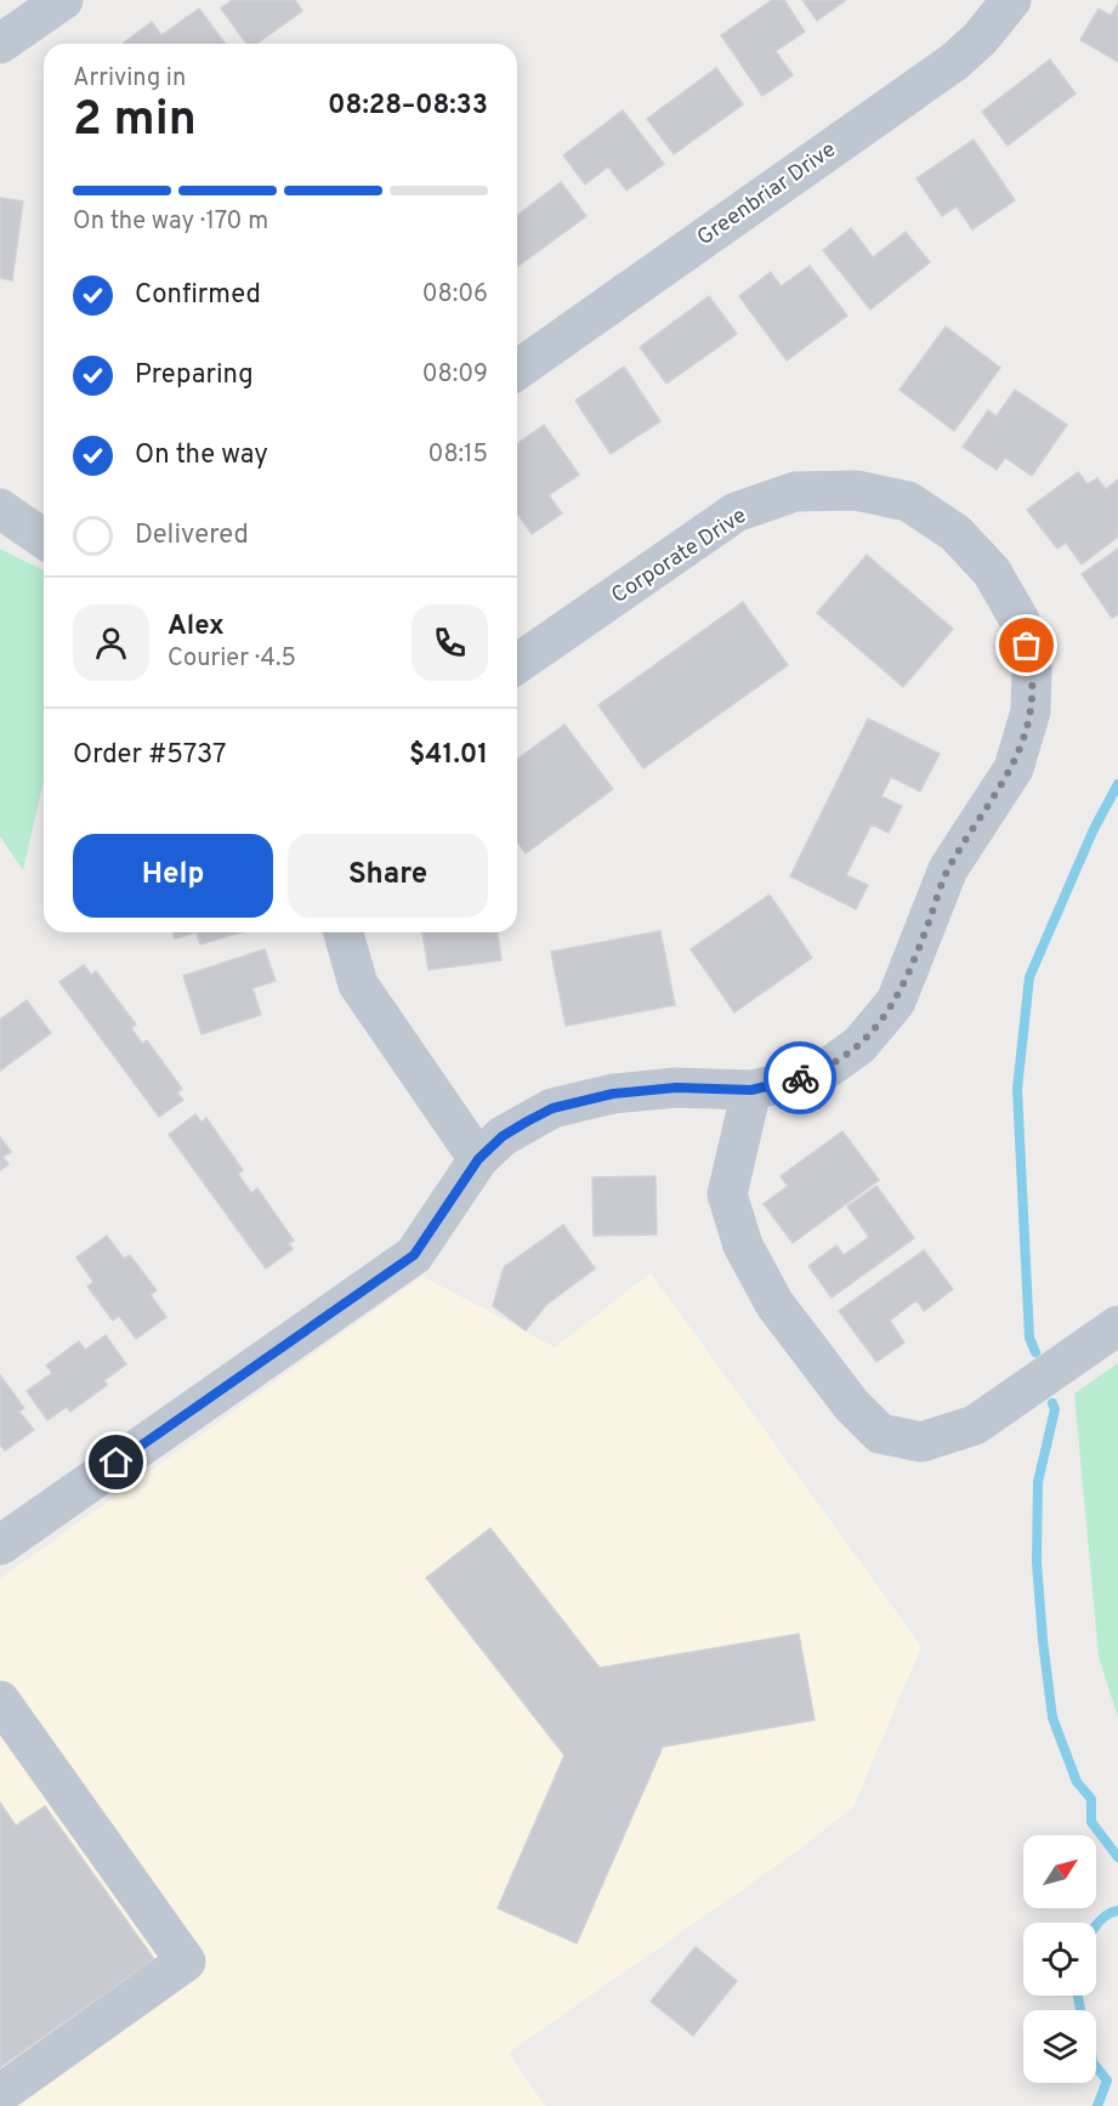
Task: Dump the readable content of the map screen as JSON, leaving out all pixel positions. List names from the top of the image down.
{
  "streets": {
    "street": ["Greenbriar Drive", "Corporate Drive"]
  },
  "north": "top right",
  "page": {
    "heading": ["2 min", "Arriving in", "08:28–08:33"],
    "panel": [
      "Alex",
      "Courier · 4.5",
      "Order #5737",
      "$41.01"
    ],
    "bar": "On the way · 170 m",
    "list": [
      ["Confirmed", "08:06"],
      ["Preparing", "08:09"],
      ["On the way", "08:15"],
      "Delivered"
    ],
    "buttons": ["Help", "Share"]
  }
}
